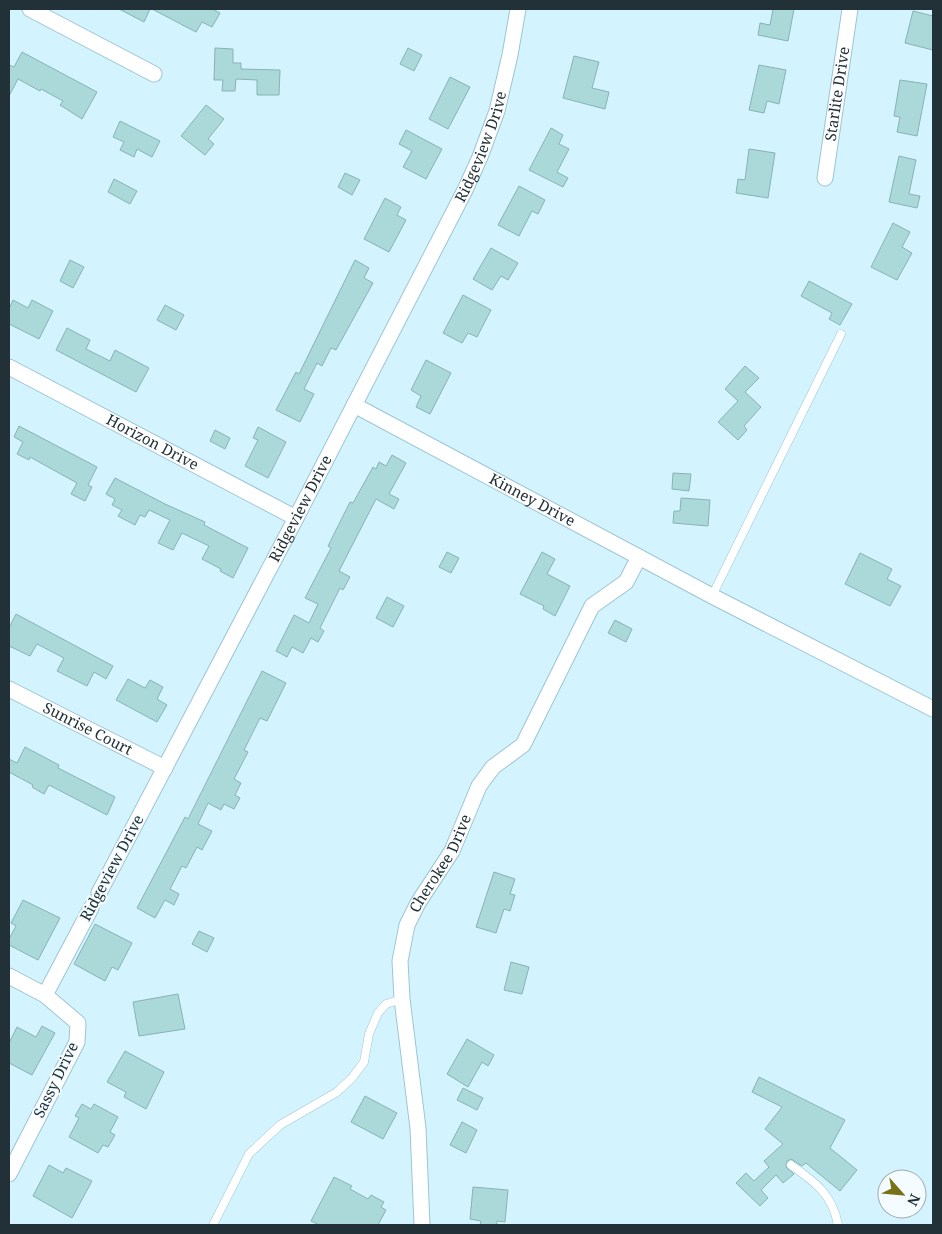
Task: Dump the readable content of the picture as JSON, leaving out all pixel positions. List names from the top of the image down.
{
  "streets": {
    "street": [
      "Starlite Drive",
      "Ridgeview Drive",
      "Horizon Drive",
      "Kinney Drive",
      "Sunrise Court",
      "Cherokee Drive",
      "Sassy Drive"
    ]
  },
  "crossings": [
    ["Ridgeview Drive", "Horizon Drive"],
    ["Ridgeview Drive", "Kinney Drive"],
    ["Ridgeview Drive", "Sunrise Court"],
    ["Ridgeview Drive", "Sassy Drive"],
    ["Kinney Drive", "Cherokee Drive"]
  ],
  "north": "bottom right"
}
